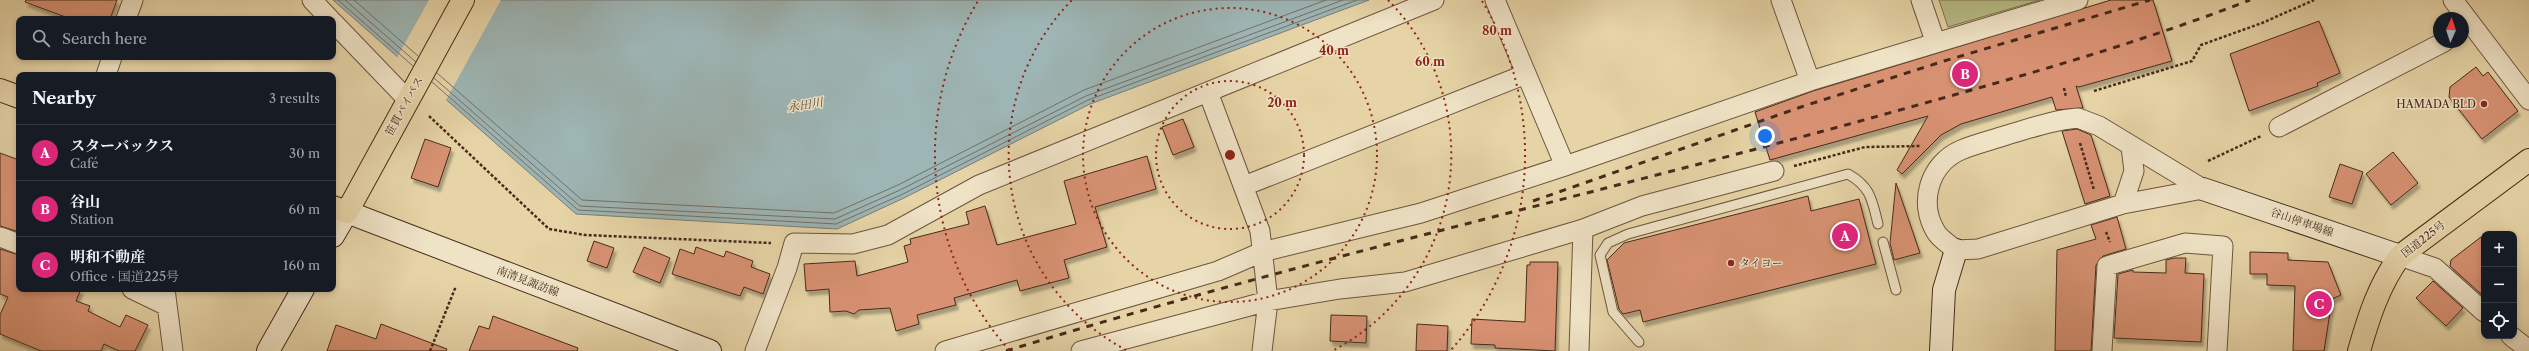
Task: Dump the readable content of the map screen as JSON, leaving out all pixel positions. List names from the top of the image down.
{
  "streets": {
    "main road": ["笹貫バイパス", "国道225号"],
    "street": ["谷山停車場線", "南清見諏訪線"]
  },
  "crossings": [
    ["笹貫バイパス", "南清見諏訪線"],
    ["谷山停車場線", "国道225号"]
  ],
  "water": ["永田川"],
  "places": ["HAMADA BLD", "タイヨー"],
  "north": "top",
  "page": {
    "search": "Search here",
    "pins": ["B", "A", "C"],
    "heading": ["Nearby", "3 results"],
    "list": [
      {
        "mark": "A",
        "name": "スターバックス",
        "note": "Café",
        "value": "30 m"
      },
      {
        "mark": "B",
        "name": "谷山",
        "note": "Station",
        "value": "60 m"
      },
      {
        "mark": "C",
        "name": "明和不動産",
        "note": "Office · 国道225号",
        "value": "160 m"
      }
    ],
    "map_buttons": ["+", "−"]
  },
  "rings": [
    "80 m",
    "40 m",
    "60 m",
    "20 m"
  ]
}
